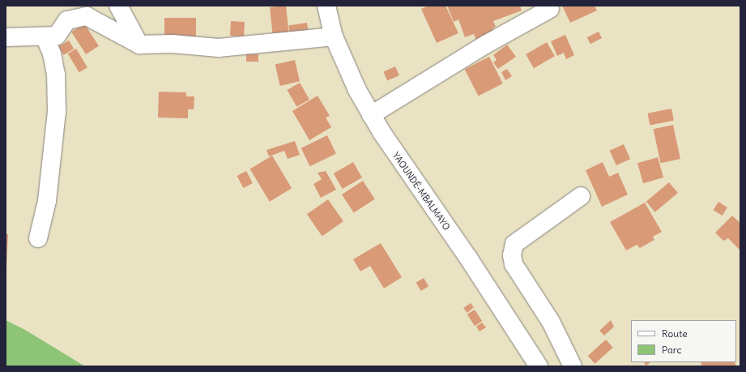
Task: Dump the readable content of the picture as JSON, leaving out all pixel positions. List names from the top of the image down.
{
  "streets": {
    "main road": ["YAOUNDÉ-MBALMAYO"]
  },
  "legend": ["Route", "Parc"]
}
